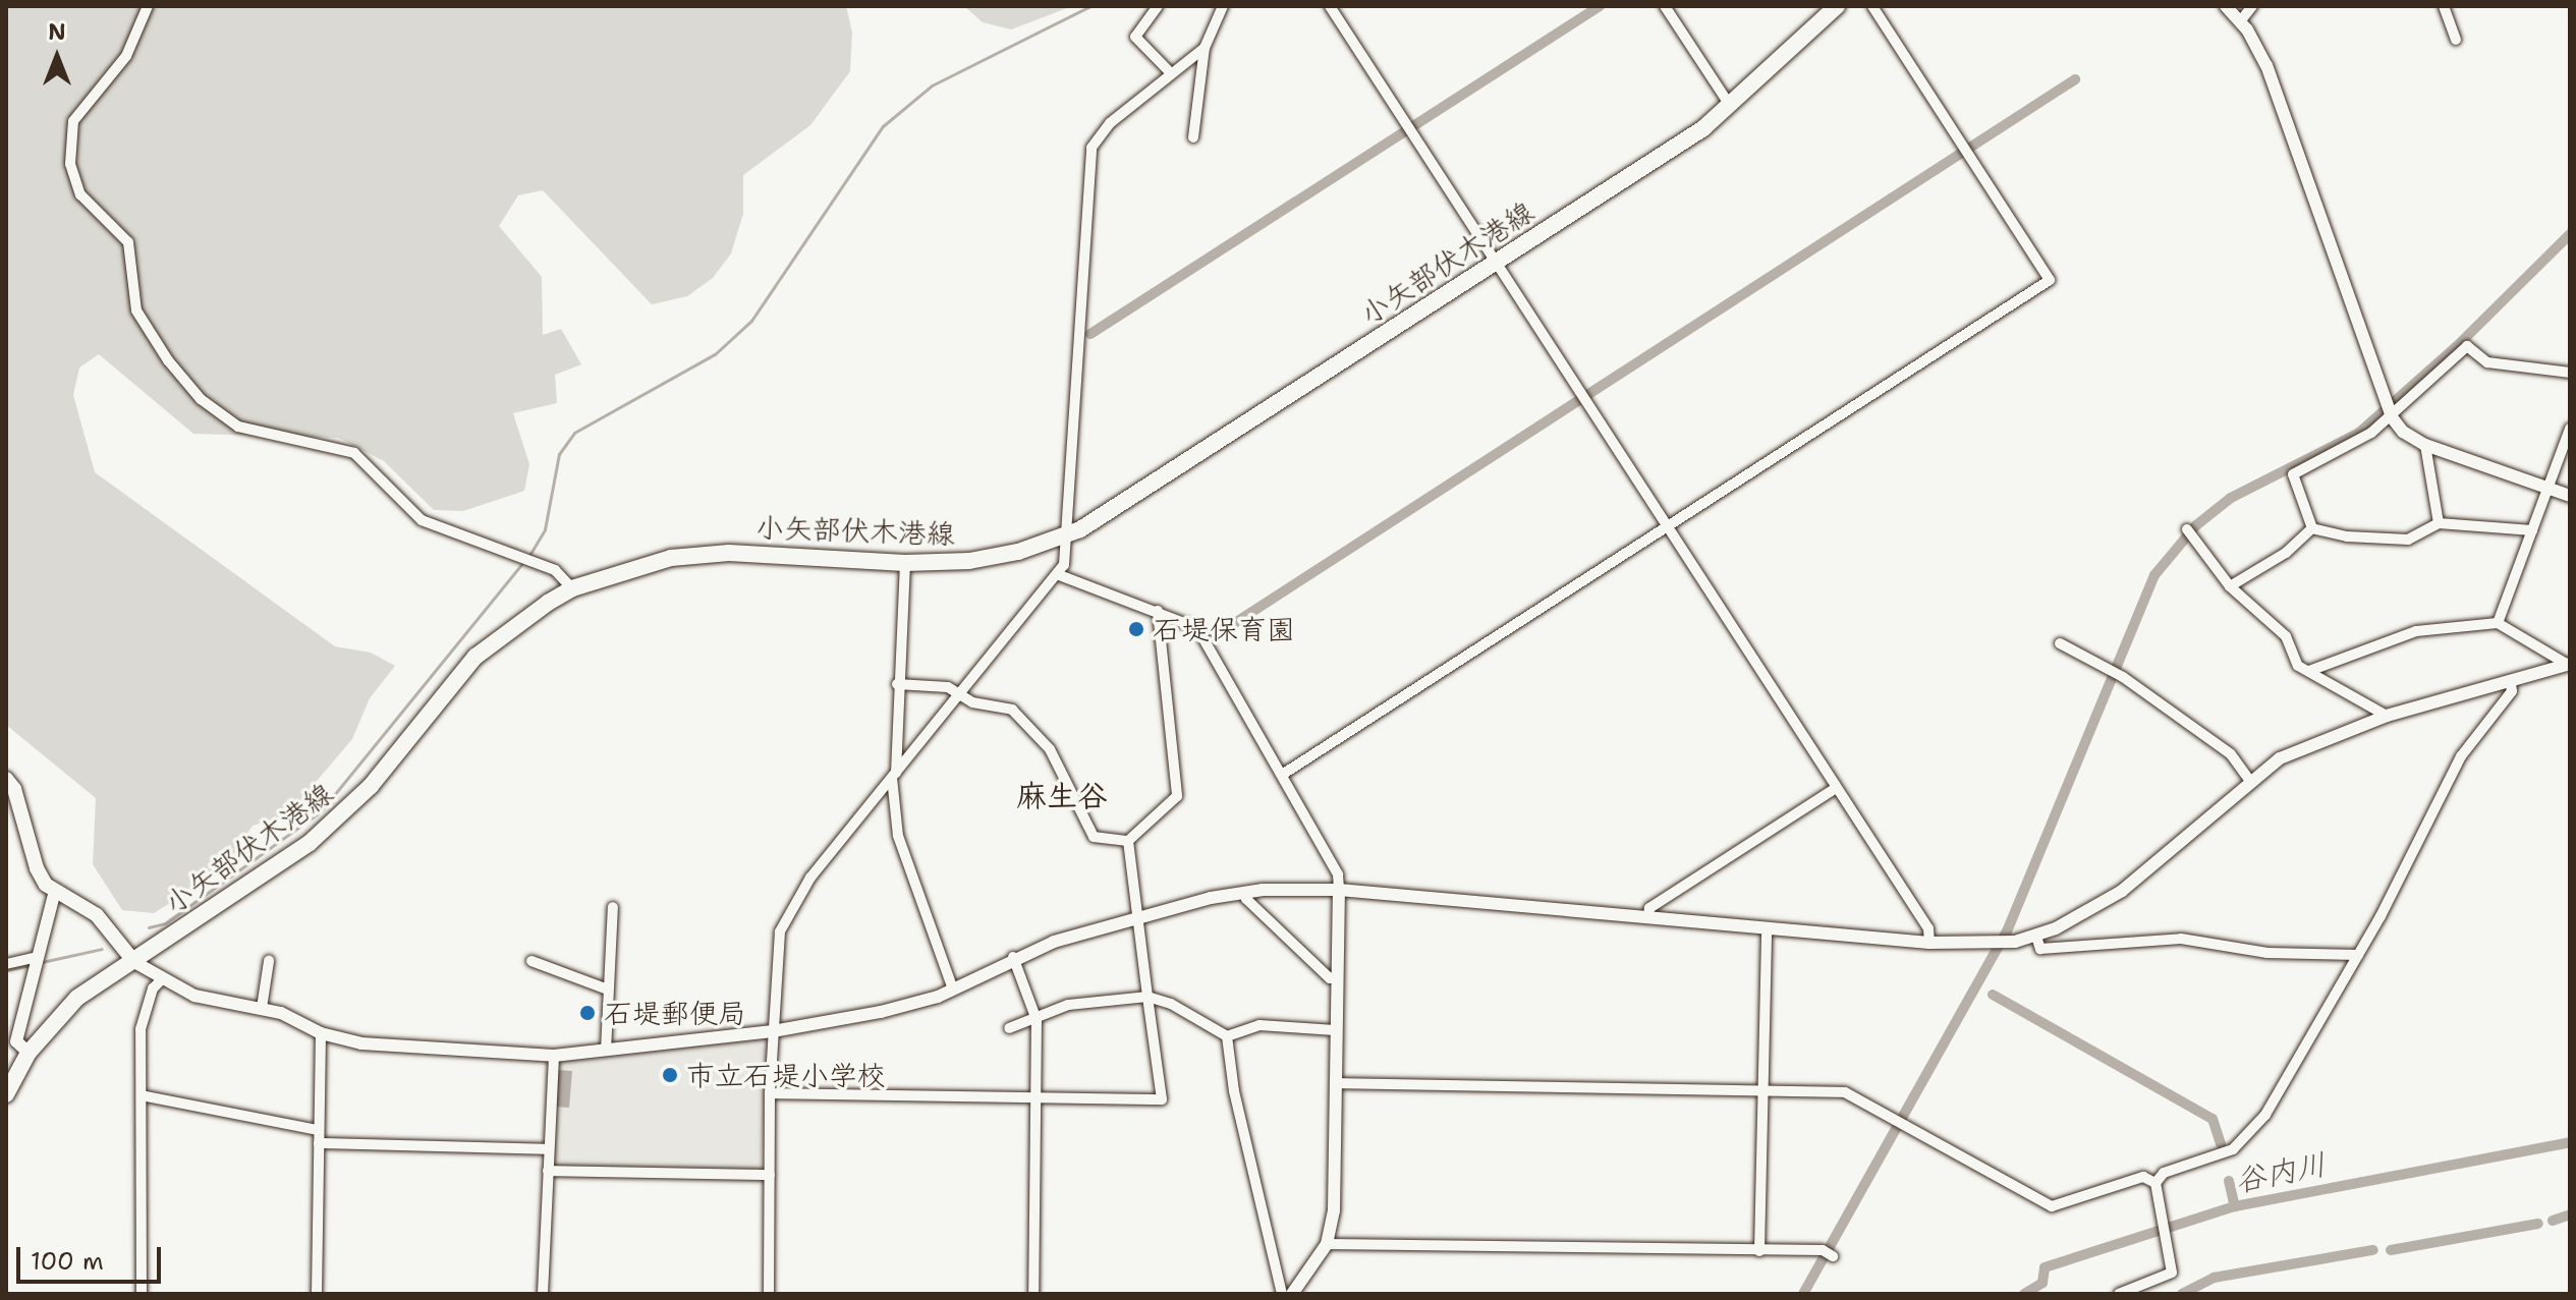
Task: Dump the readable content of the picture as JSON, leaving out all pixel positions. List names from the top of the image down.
{
  "streets": {
    "main road": ["小矢部伏木港線"]
  },
  "districts": ["麻生谷"],
  "water": ["谷内川"],
  "places": ["石堤保育園", "石堤郵便局", "市立石堤小学校"],
  "scale_bar": "100 m",
  "north": "top"
}
